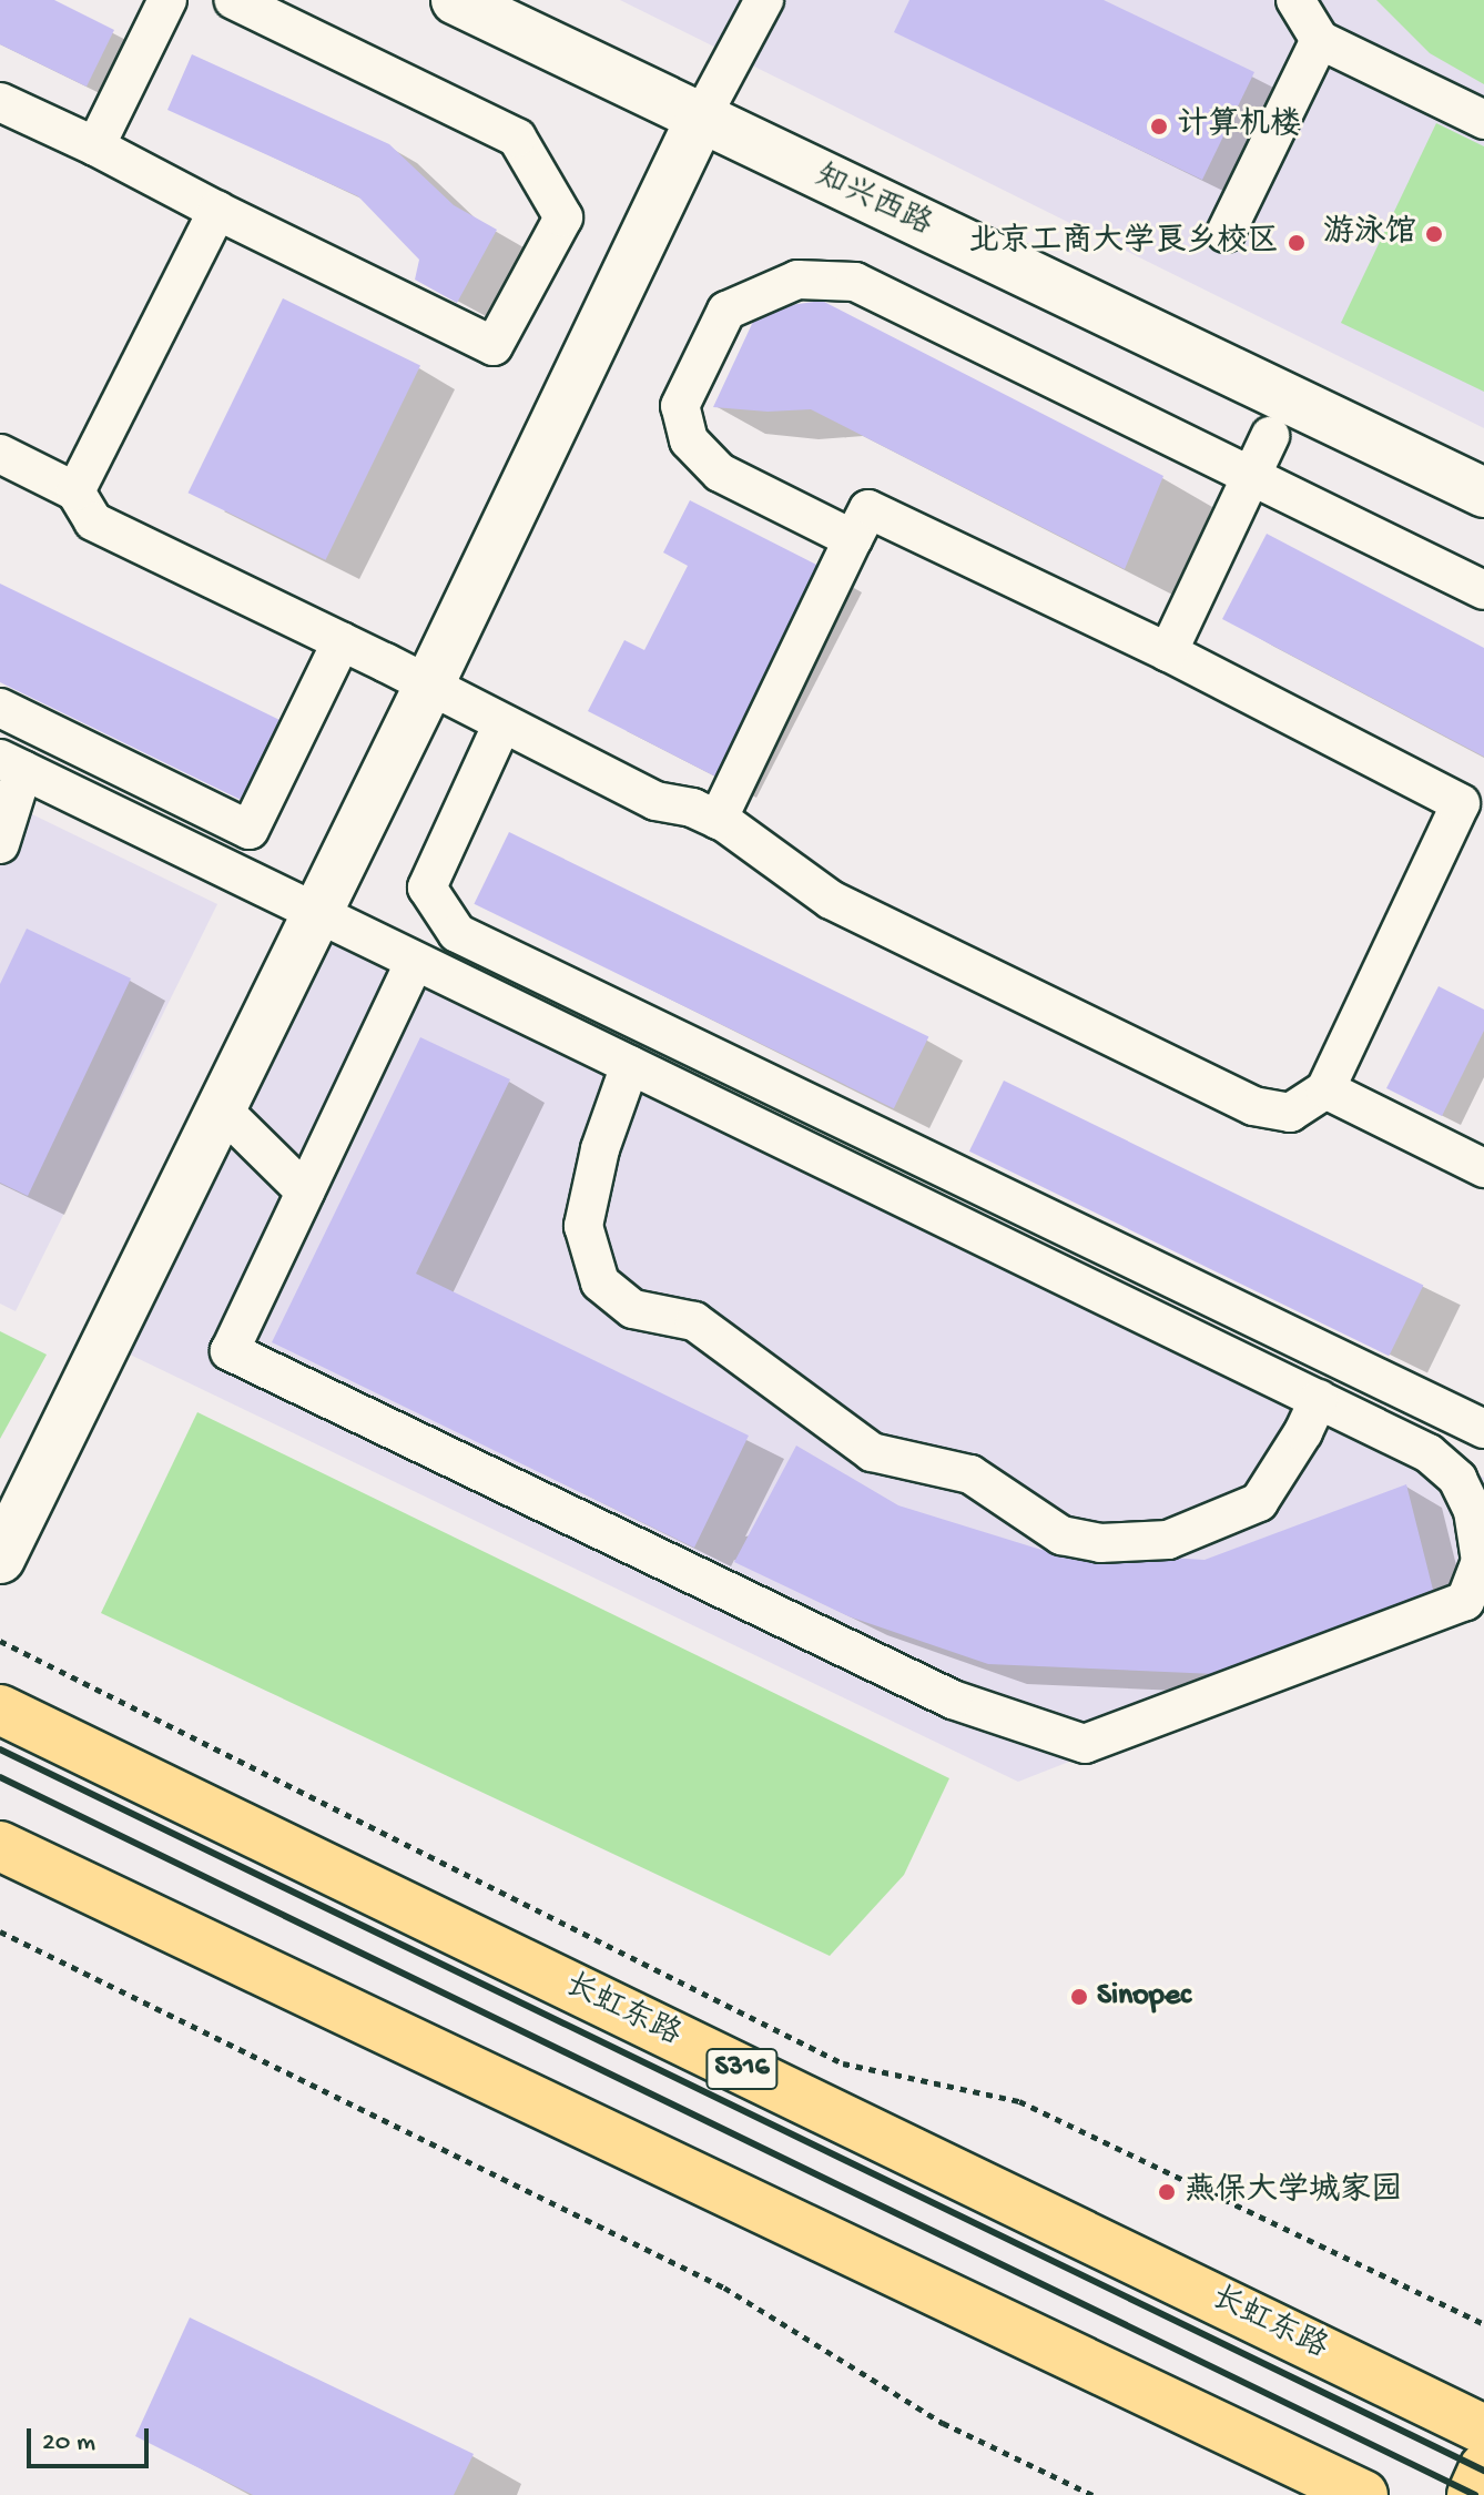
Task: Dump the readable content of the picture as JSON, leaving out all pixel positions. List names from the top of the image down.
{
  "streets": {
    "main road": ["长虹东路", "S316"],
    "street": ["知兴西路"]
  },
  "places": [
    "计算机楼",
    "游泳馆",
    "北京工商大学良乡校区",
    "Sinopec",
    "燕保大学城家园"
  ],
  "scale_bar": "20 m"
}
